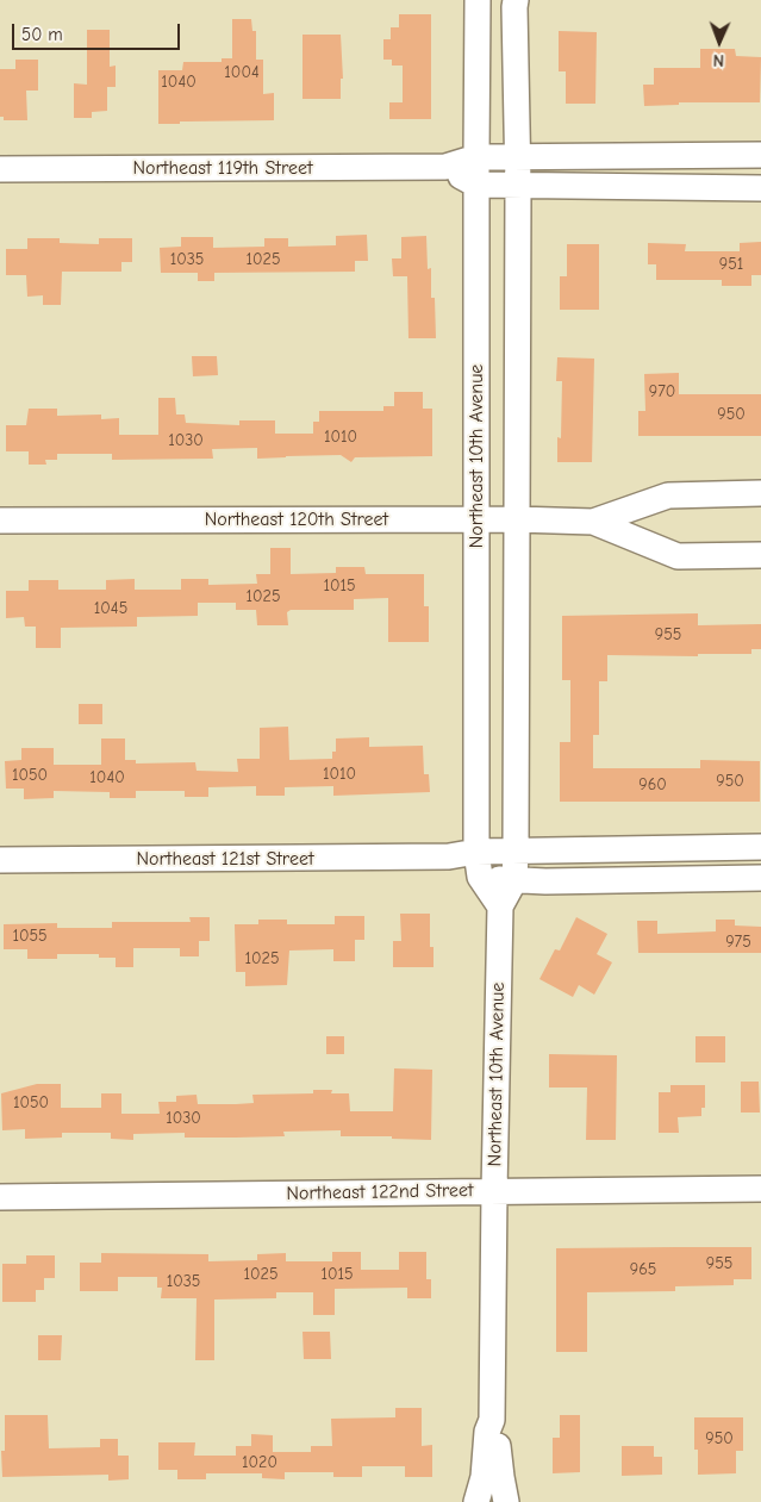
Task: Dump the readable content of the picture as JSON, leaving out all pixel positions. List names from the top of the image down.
{
  "streets": {
    "street": [
      "Northeast 119th Street",
      "Northeast 10th Avenue",
      "Northeast 120th Street",
      "Northeast 121st Street",
      "Northeast 122nd Street"
    ]
  },
  "crossings": [
    ["Northeast 119th Street", "Northeast 10th Avenue"],
    ["Northeast 10th Avenue", "Northeast 120th Street"],
    ["Northeast 10th Avenue", "Northeast 121st Street"],
    ["Northeast 10th Avenue", "Northeast 122nd Street"]
  ],
  "house_numbers": [
    "1004",
    "1040",
    "1035",
    "1025",
    "951",
    "970",
    "950",
    "1010",
    "1030",
    "1015",
    "1025",
    "1045",
    "955",
    "1010",
    "1050",
    "1040",
    "950",
    "960",
    "1055",
    "975",
    "1025",
    "1050",
    "1030",
    "955",
    "965",
    "1025",
    "1015",
    "1035",
    "950",
    "1020"
  ],
  "scale_bar": "50 m",
  "north": "bottom"
}
